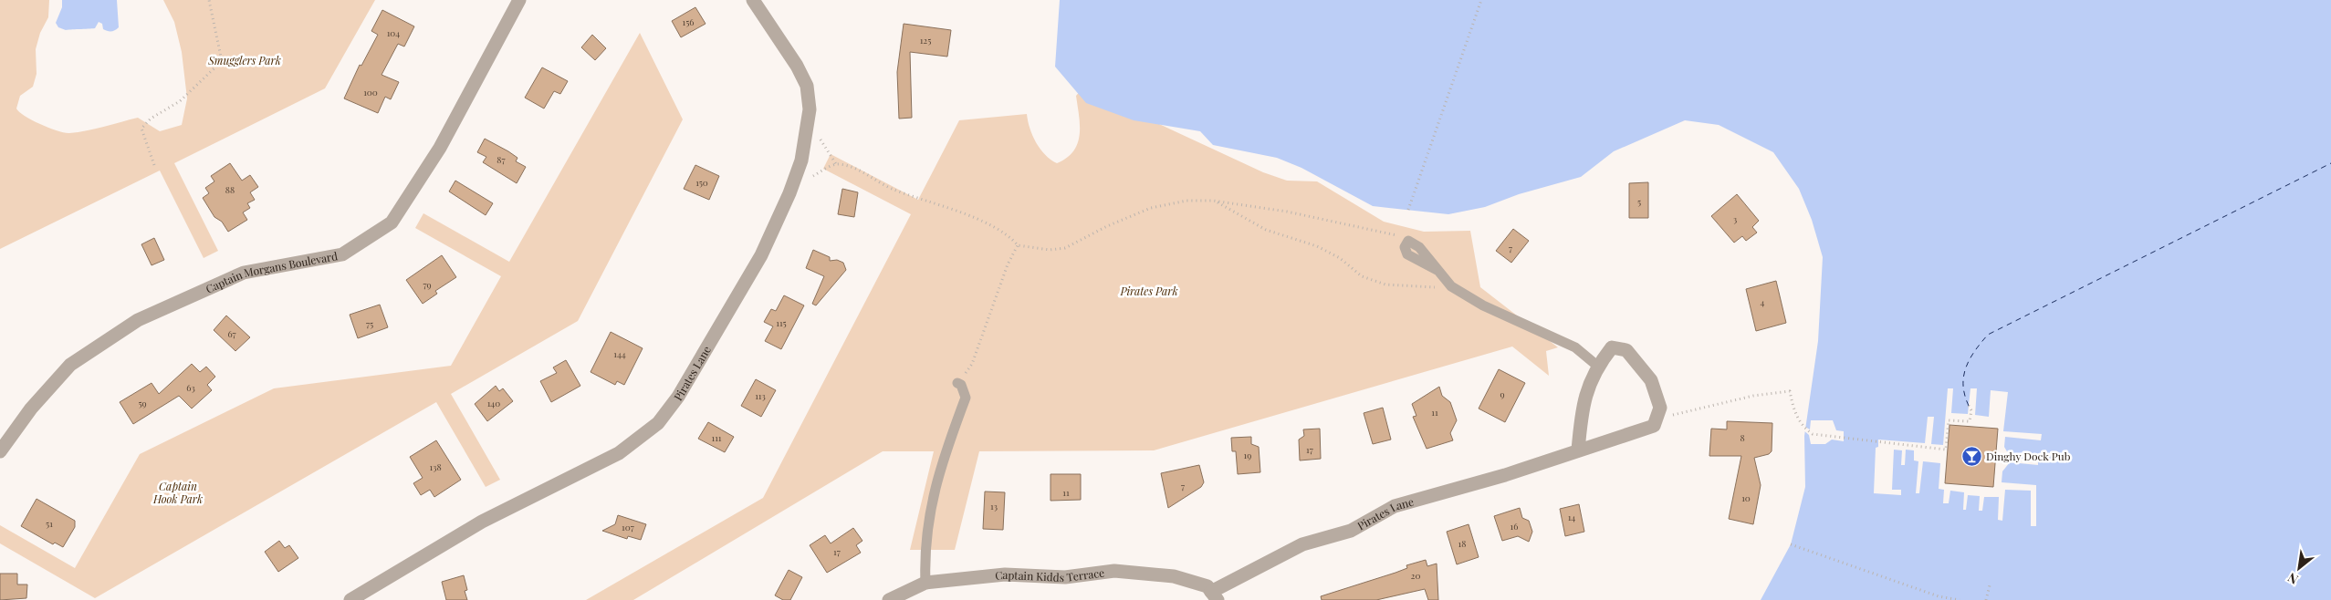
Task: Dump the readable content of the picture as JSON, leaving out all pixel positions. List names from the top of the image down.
{
  "streets": {
    "street": ["Captain Morgans Boulevard", "Pirates Lane", "Captain Kidds Terrace"]
  },
  "crossings": [
    ["Pirates Lane", "Captain Kidds Terrace"]
  ],
  "parks": ["Smugglers Park", "Pirates Park", "Captain Hook Park"],
  "places": {
    "bar": ["Dinghy Dock Pub"]
  },
  "house_numbers": [
    "156",
    "104",
    "125",
    "100",
    "87",
    "150",
    "88",
    "5",
    "3",
    "7",
    "79",
    "4",
    "115",
    "75",
    "67",
    "144",
    "63",
    "9",
    "113",
    "59",
    "140",
    "11",
    "111",
    "8",
    "17",
    "19",
    "138",
    "7",
    "11",
    "10",
    "13",
    "14",
    "51",
    "16",
    "107",
    "18",
    "17",
    "20"
  ],
  "north": "bottom left"
}
